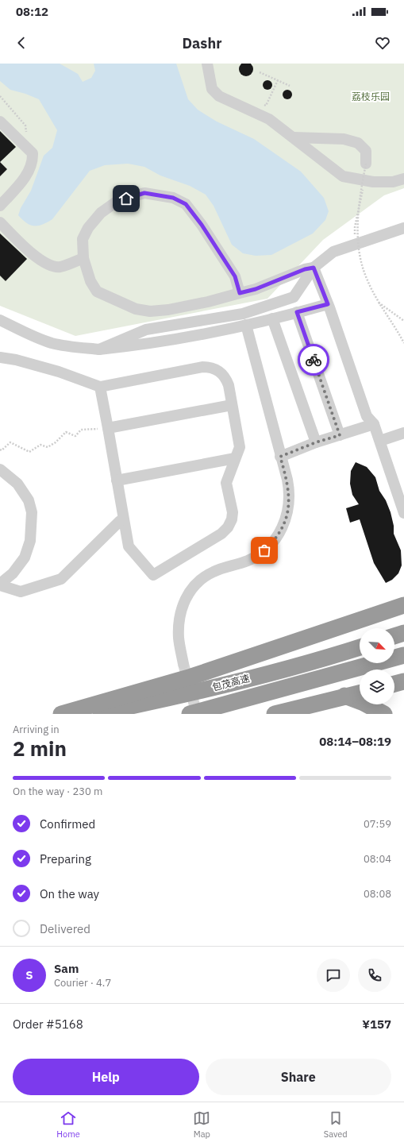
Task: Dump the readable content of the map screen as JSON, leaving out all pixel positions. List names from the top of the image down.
{
  "streets": {
    "highway": ["包茂高速"]
  },
  "parks": ["荔枝乐园"],
  "north": "bottom right",
  "page": {
    "status": "08:12",
    "header": "Dashr",
    "heading": ["2 min", "Arriving in", "08:14–08:19"],
    "panel": [
      "Sam",
      "Courier · 4.7",
      "Order #5168",
      "¥157"
    ],
    "bar": "On the way · 230 m",
    "list": [
      ["Confirmed", "07:59"],
      ["Preparing", "08:04"],
      ["On the way", "08:08"],
      "Delivered"
    ],
    "round": "S",
    "buttons": ["Help", "Share"],
    "tabs": ["Home", "Map", "Saved"]
  }
}
